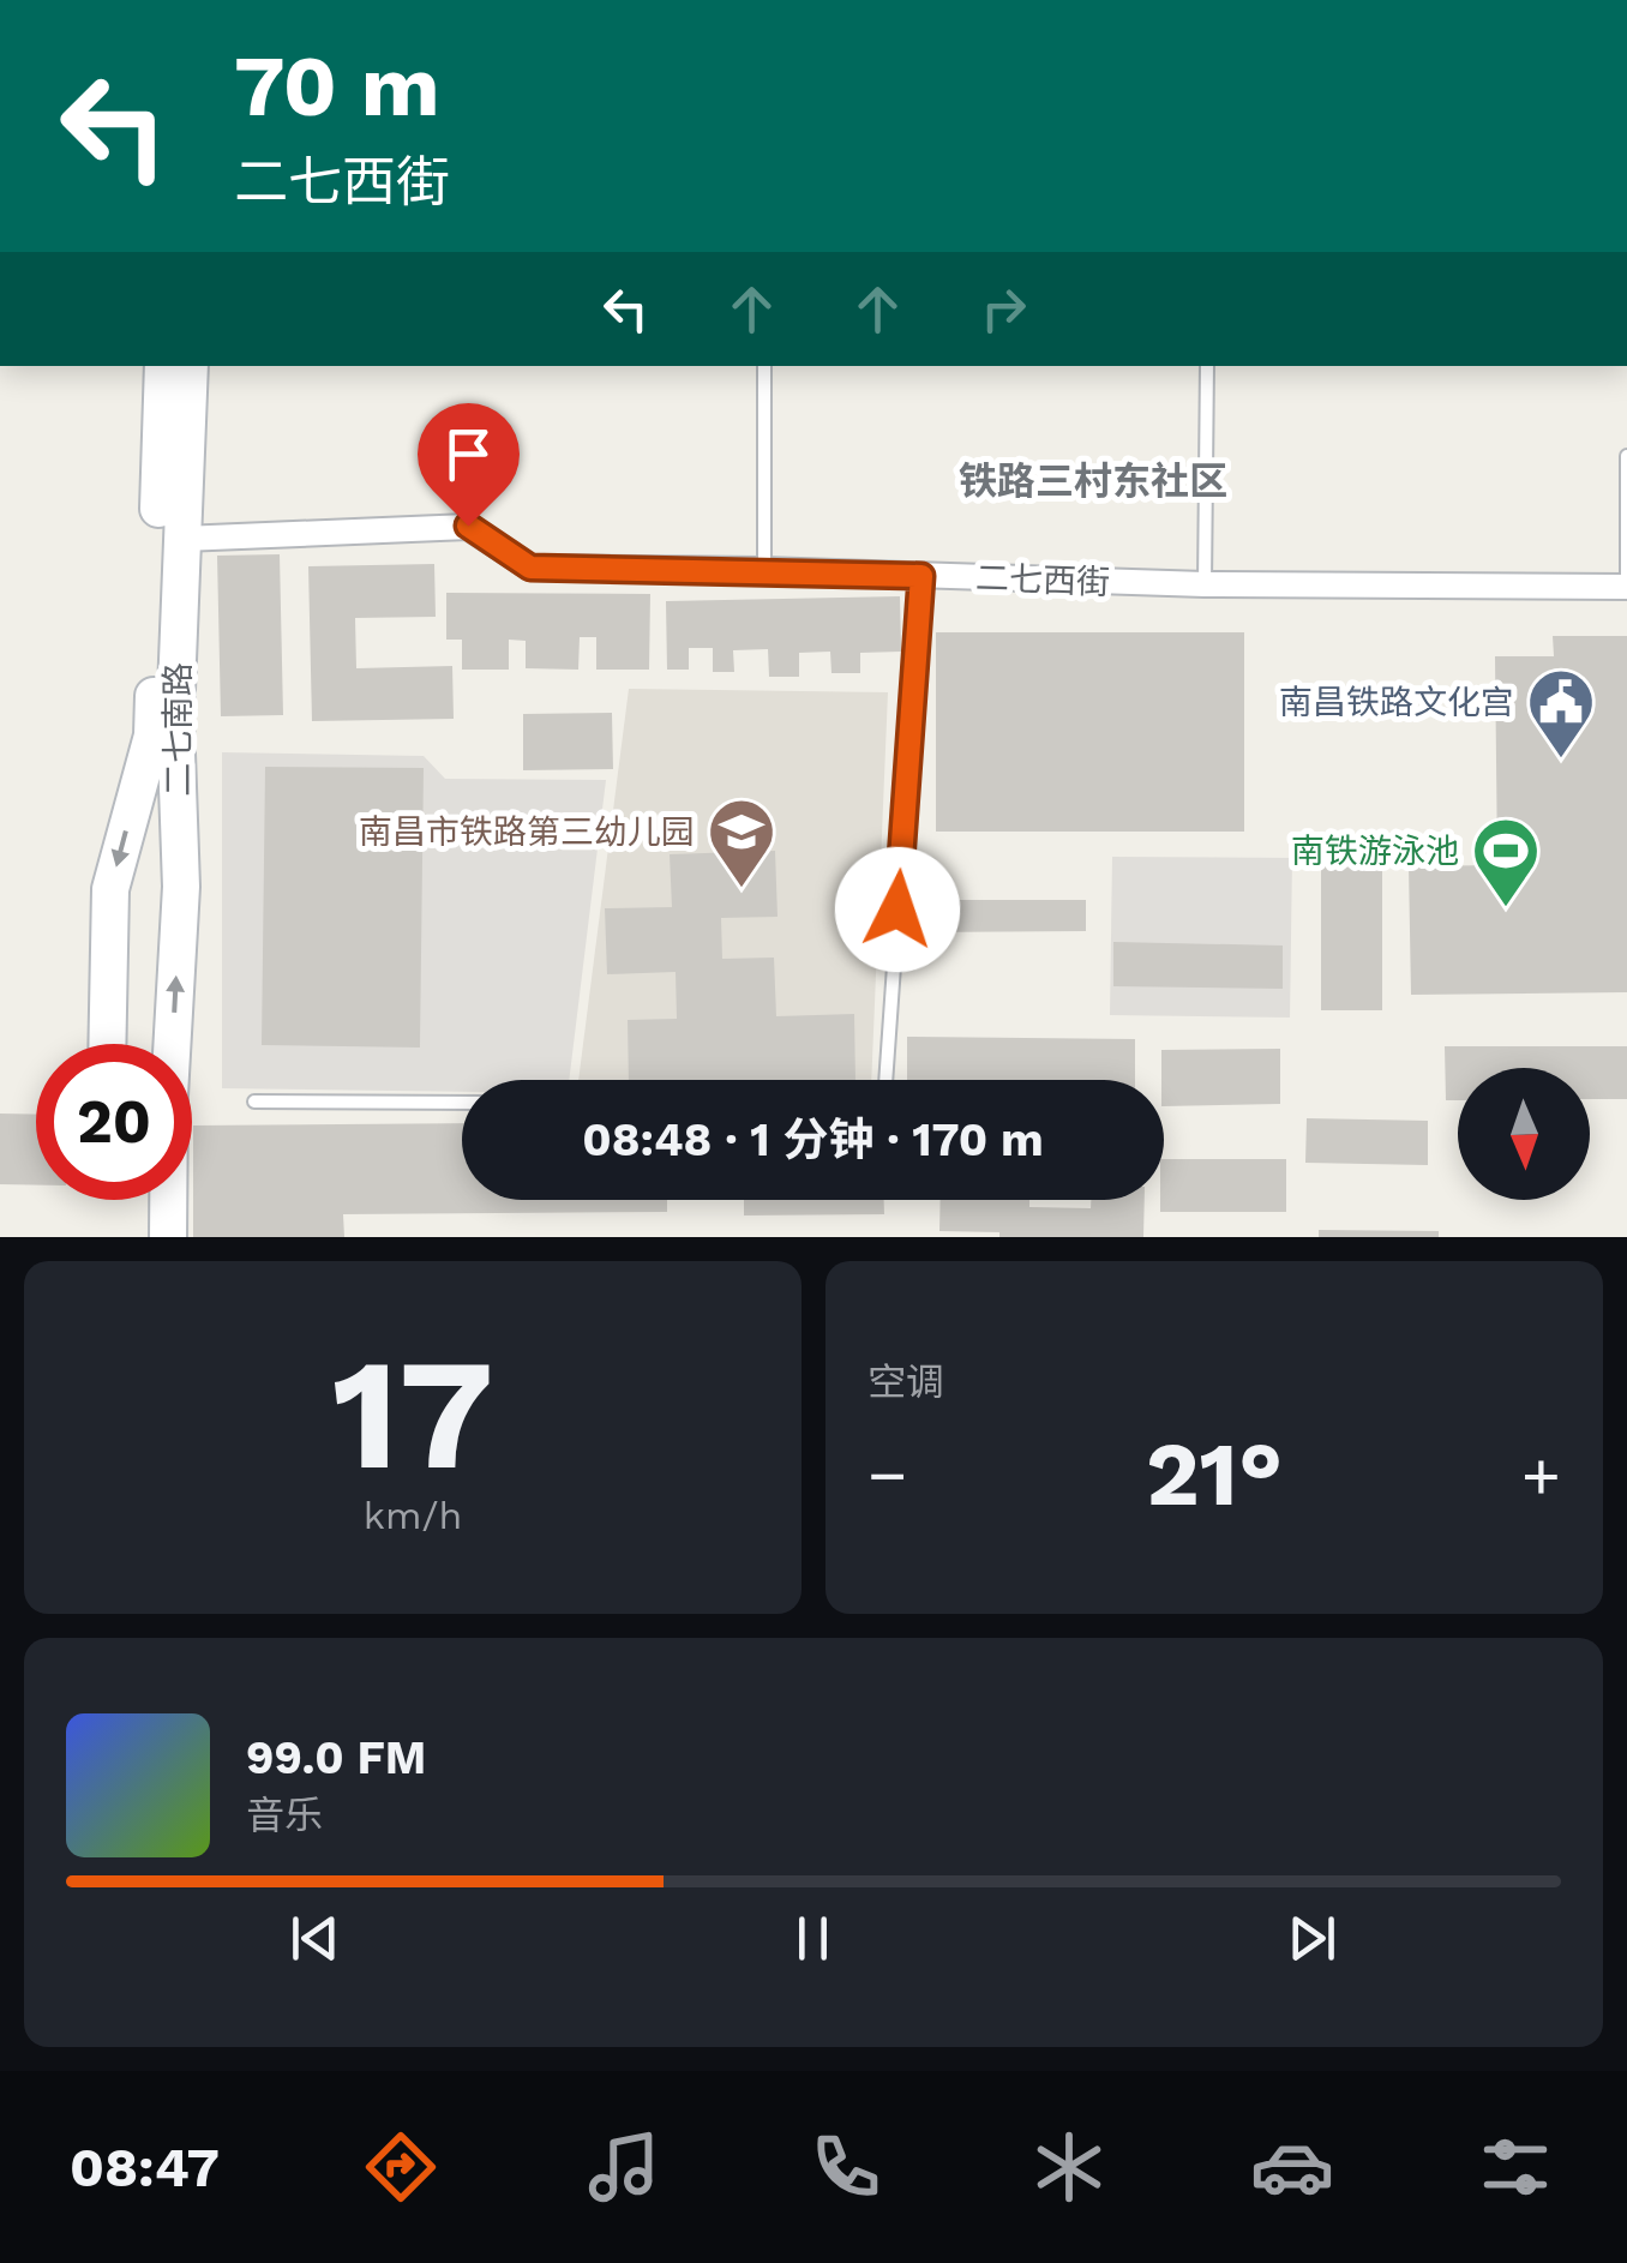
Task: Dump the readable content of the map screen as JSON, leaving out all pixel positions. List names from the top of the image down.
{
  "streets": {
    "main road": ["二七南路"],
    "street": ["二七西街"]
  },
  "crossings": [
    ["二七西街", "二七南路"]
  ],
  "districts": ["铁路三村东社区"],
  "places": {
    "public building": ["南昌铁路文化宫"],
    "school or university": ["南昌市铁路第三幼儿园"],
    "sports": ["南铁游泳池"]
  },
  "north": "bottom",
  "page": {
    "turn": ["70 m", "二七西街"],
    "limit": "20",
    "trip": "08:48 · 1 分钟 · 170 m",
    "tile": [
      ["17", "km/h"],
      "空调"
    ],
    "heat": ["−", "21°", "+"],
    "song": ["99.0 FM", "音乐"],
    "tabs": "08:47"
  }
}
